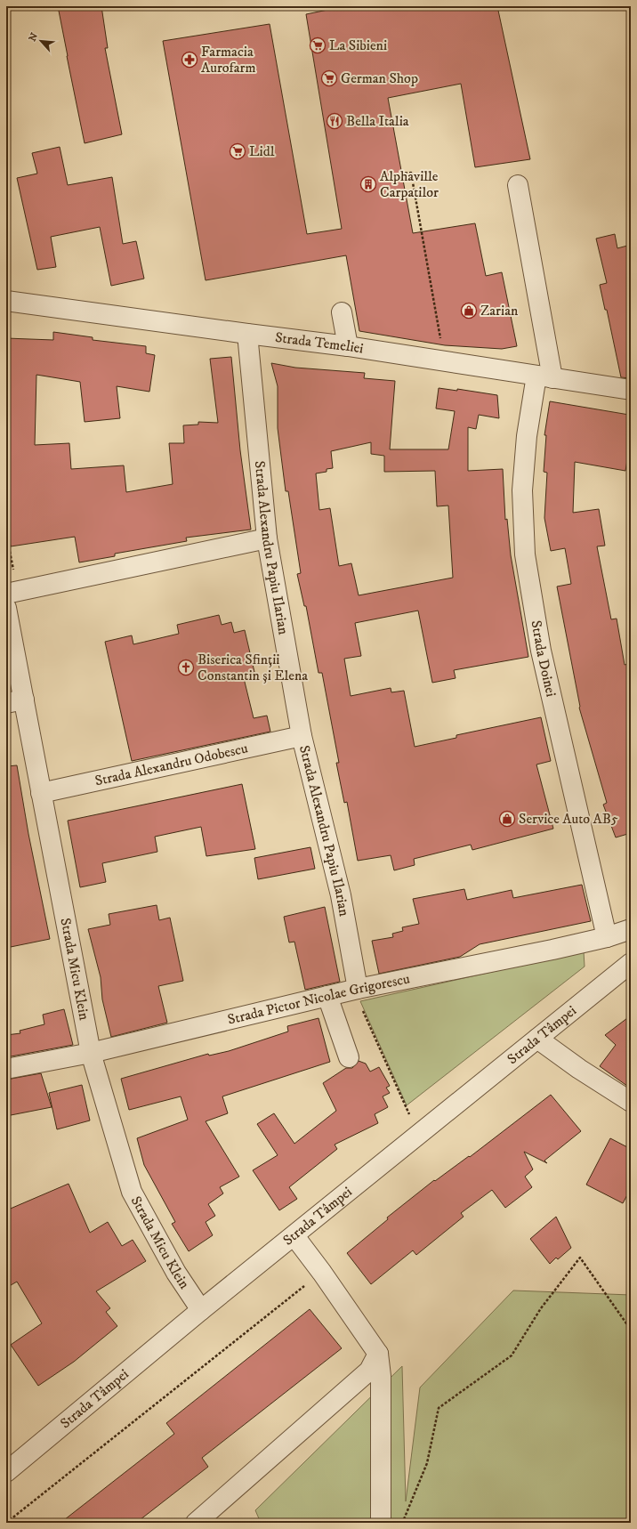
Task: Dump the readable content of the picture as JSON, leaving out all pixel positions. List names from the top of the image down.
{
  "streets": {
    "street": [
      "Strada Temeliei",
      "Strada Alexandru Papiu Ilarian",
      "Strada Doinei",
      "Strada Alexandru Odobescu",
      "Strada Micu Klein",
      "Strada Pictor Nicolae Grigorescu",
      "Strada Tâmpei"
    ]
  },
  "crossings": [
    ["Strada Temeliei", "Strada Alexandru Papiu Ilarian"],
    ["Strada Temeliei", "Strada Doinei"],
    ["Strada Alexandru Papiu Ilarian", "Strada Alexandru Odobescu"],
    ["Strada Alexandru Papiu Ilarian", "Strada Pictor Nicolae Grigorescu"],
    ["Strada Doinei", "Strada Pictor Nicolae Grigorescu"],
    ["Strada Alexandru Odobescu", "Strada Micu Klein"],
    ["Strada Micu Klein", "Strada Pictor Nicolae Grigorescu"],
    ["Strada Micu Klein", "Strada Tâmpei"]
  ],
  "places": {
    "supermarket": ["La Sibieni", "German Shop", "Lidl"],
    "pharmacy": ["Farmacia Aurofarm"],
    "restaurant": ["Bella Italia"],
    "building": ["Alphaville Carpatilor"],
    "shop": ["Zarian", "Service Auto AB5"],
    "church": ["Biserica Sfinții Constantin și Elena"]
  },
  "north": "top left"
}
